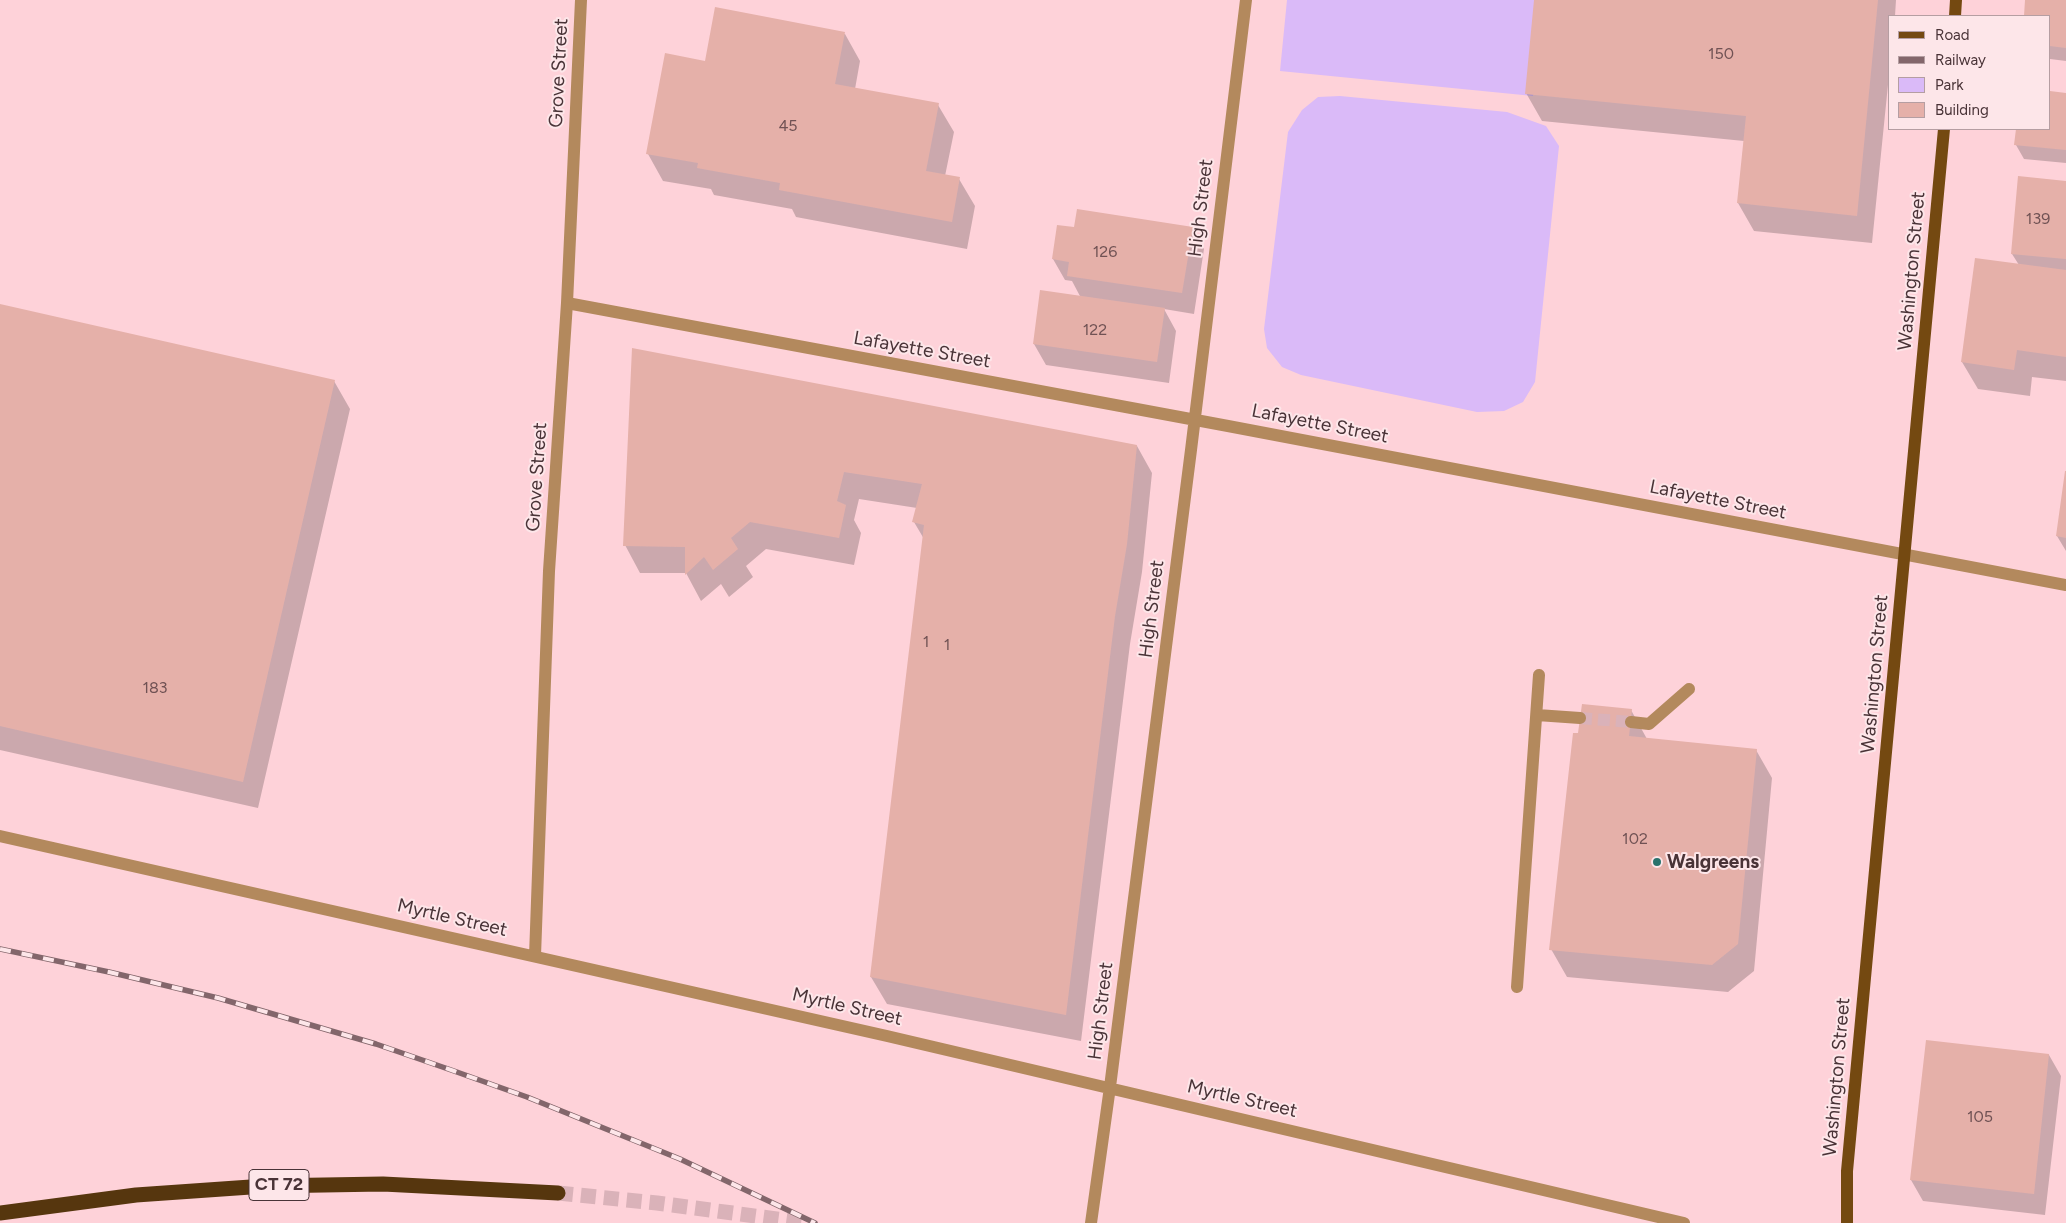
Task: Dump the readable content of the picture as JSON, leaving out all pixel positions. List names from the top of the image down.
{
  "streets": {
    "highway": ["CT 72"],
    "main road": ["Washington Street"],
    "street": [
      "Grove Street",
      "High Street",
      "Lafayette Street",
      "Myrtle Street"
    ]
  },
  "crossings": [
    ["Grove Street", "Lafayette Street"],
    ["Grove Street", "Myrtle Street"],
    ["High Street", "Lafayette Street"],
    ["High Street", "Myrtle Street"],
    ["Washington Street", "Lafayette Street"]
  ],
  "places": ["Walgreens"],
  "house_numbers": [
    "150",
    "45",
    "139",
    "126",
    "122",
    "1",
    "1",
    "183",
    "102",
    "105"
  ],
  "legend": [
    "Road",
    "Railway",
    "Park",
    "Building"
  ]
}
